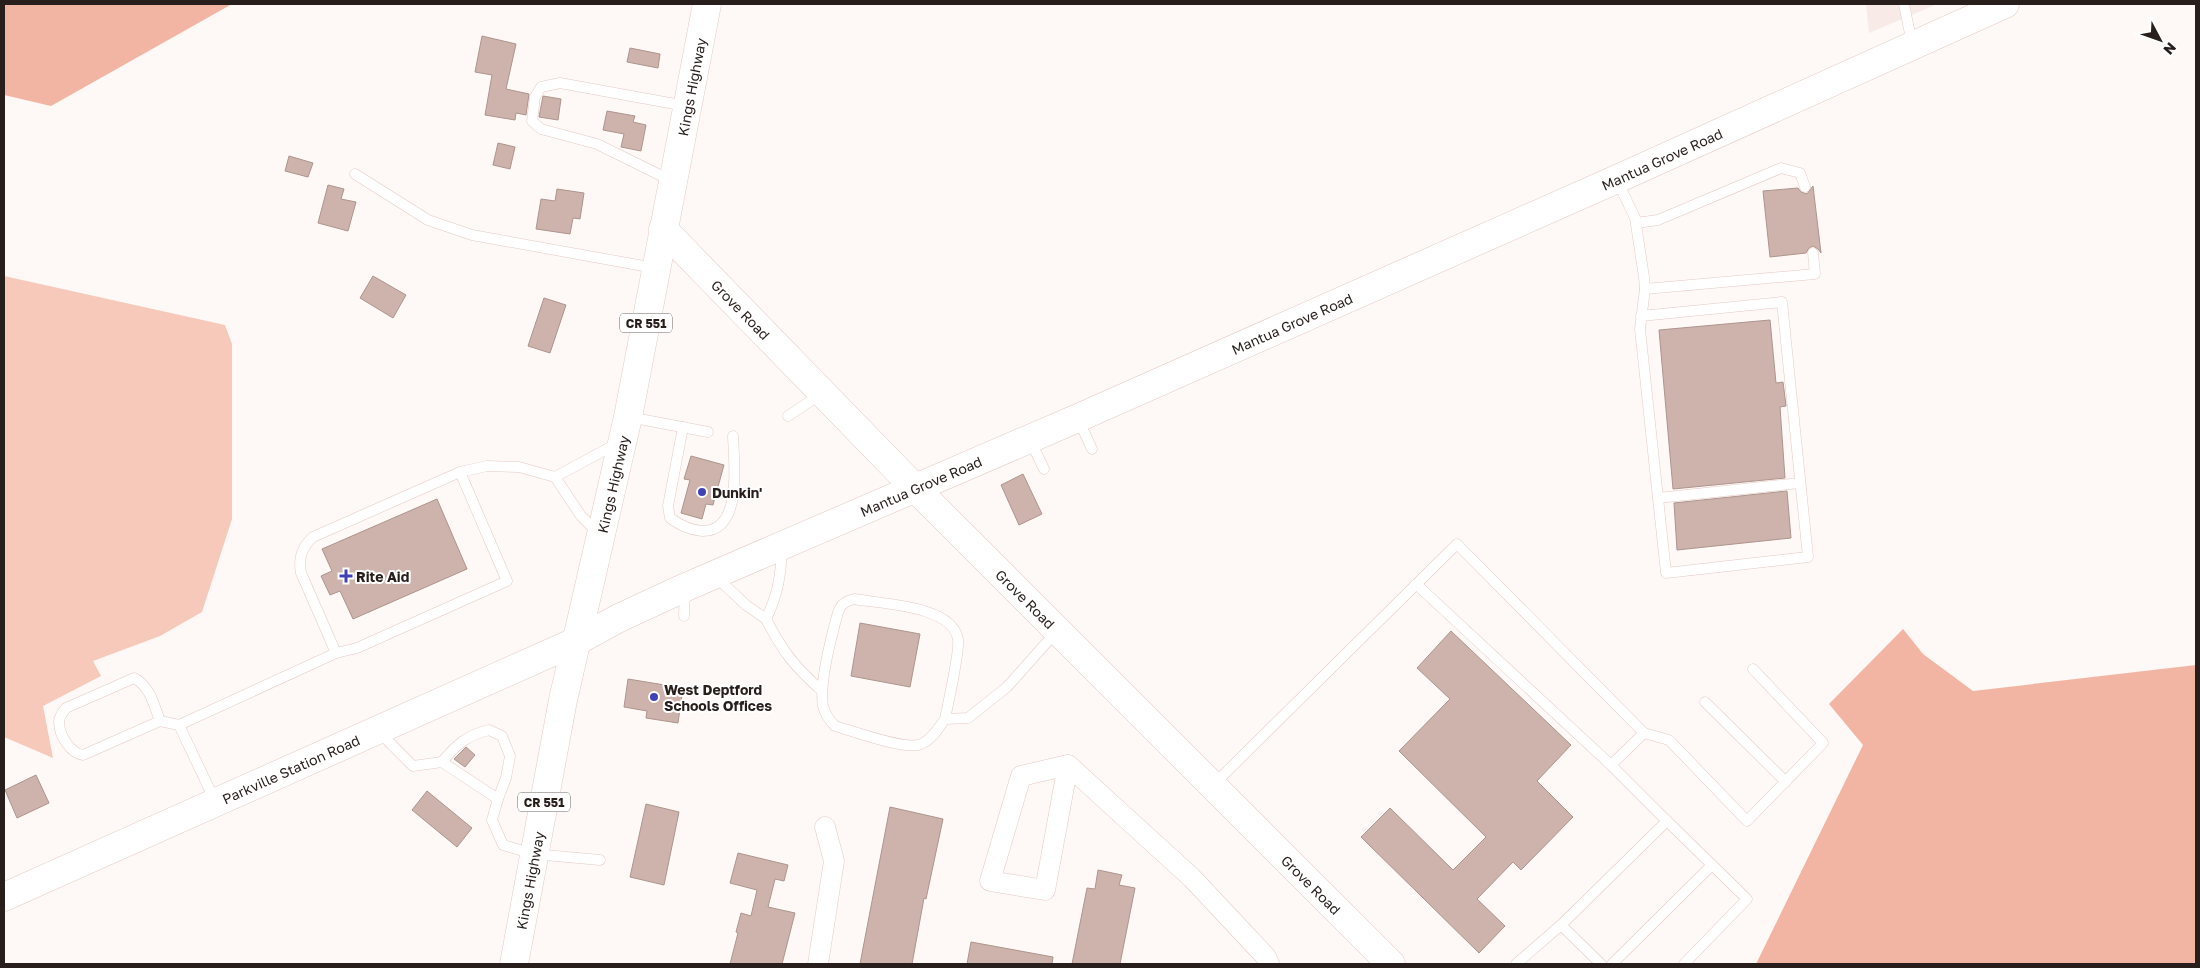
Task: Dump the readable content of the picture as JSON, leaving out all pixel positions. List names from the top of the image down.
{
  "streets": {
    "main road": [
      "Kings Highway",
      "Mantua Grove Road",
      "Grove Road",
      "CR 551",
      "Parkville Station Road"
    ]
  },
  "crossings": [
    ["Kings Highway", "Mantua Grove Road"],
    ["Kings Highway", "Grove Road"],
    ["Kings Highway", "Parkville Station Road"],
    ["Mantua Grove Road", "Grove Road"],
    ["Mantua Grove Road", "Parkville Station Road"]
  ],
  "places": {
    "other": ["Dunkin'", "West Deptford Schools Offices"],
    "health": ["Rite Aid"]
  },
  "north": "bottom right"
}
